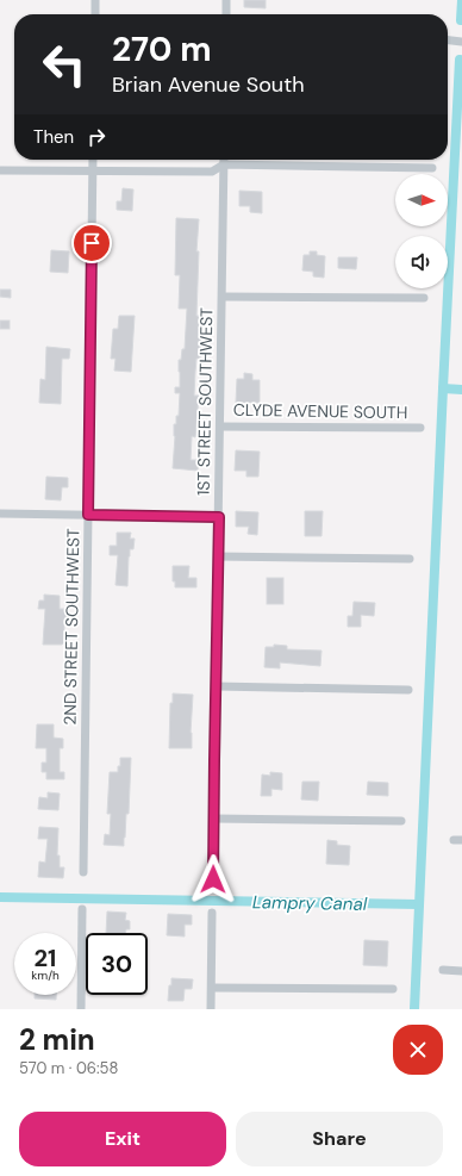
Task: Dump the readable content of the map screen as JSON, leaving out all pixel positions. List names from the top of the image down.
{
  "streets": {
    "street": ["1ST STREET SOUTHWEST", "CLYDE AVENUE SOUTH", "2ND STREET SOUTHWEST"]
  },
  "crossings": [
    ["1ST STREET SOUTHWEST", "CLYDE AVENUE SOUTH"]
  ],
  "water": ["Lampry Canal"],
  "north": "right",
  "page": {
    "turn": ["270 m", "Brian Avenue South"],
    "then": "Then",
    "speed": "21 km/h",
    "limit": "30",
    "heading": ["2 min", "570 m · 06:58"],
    "buttons": ["Exit", "Share"]
  }
}
